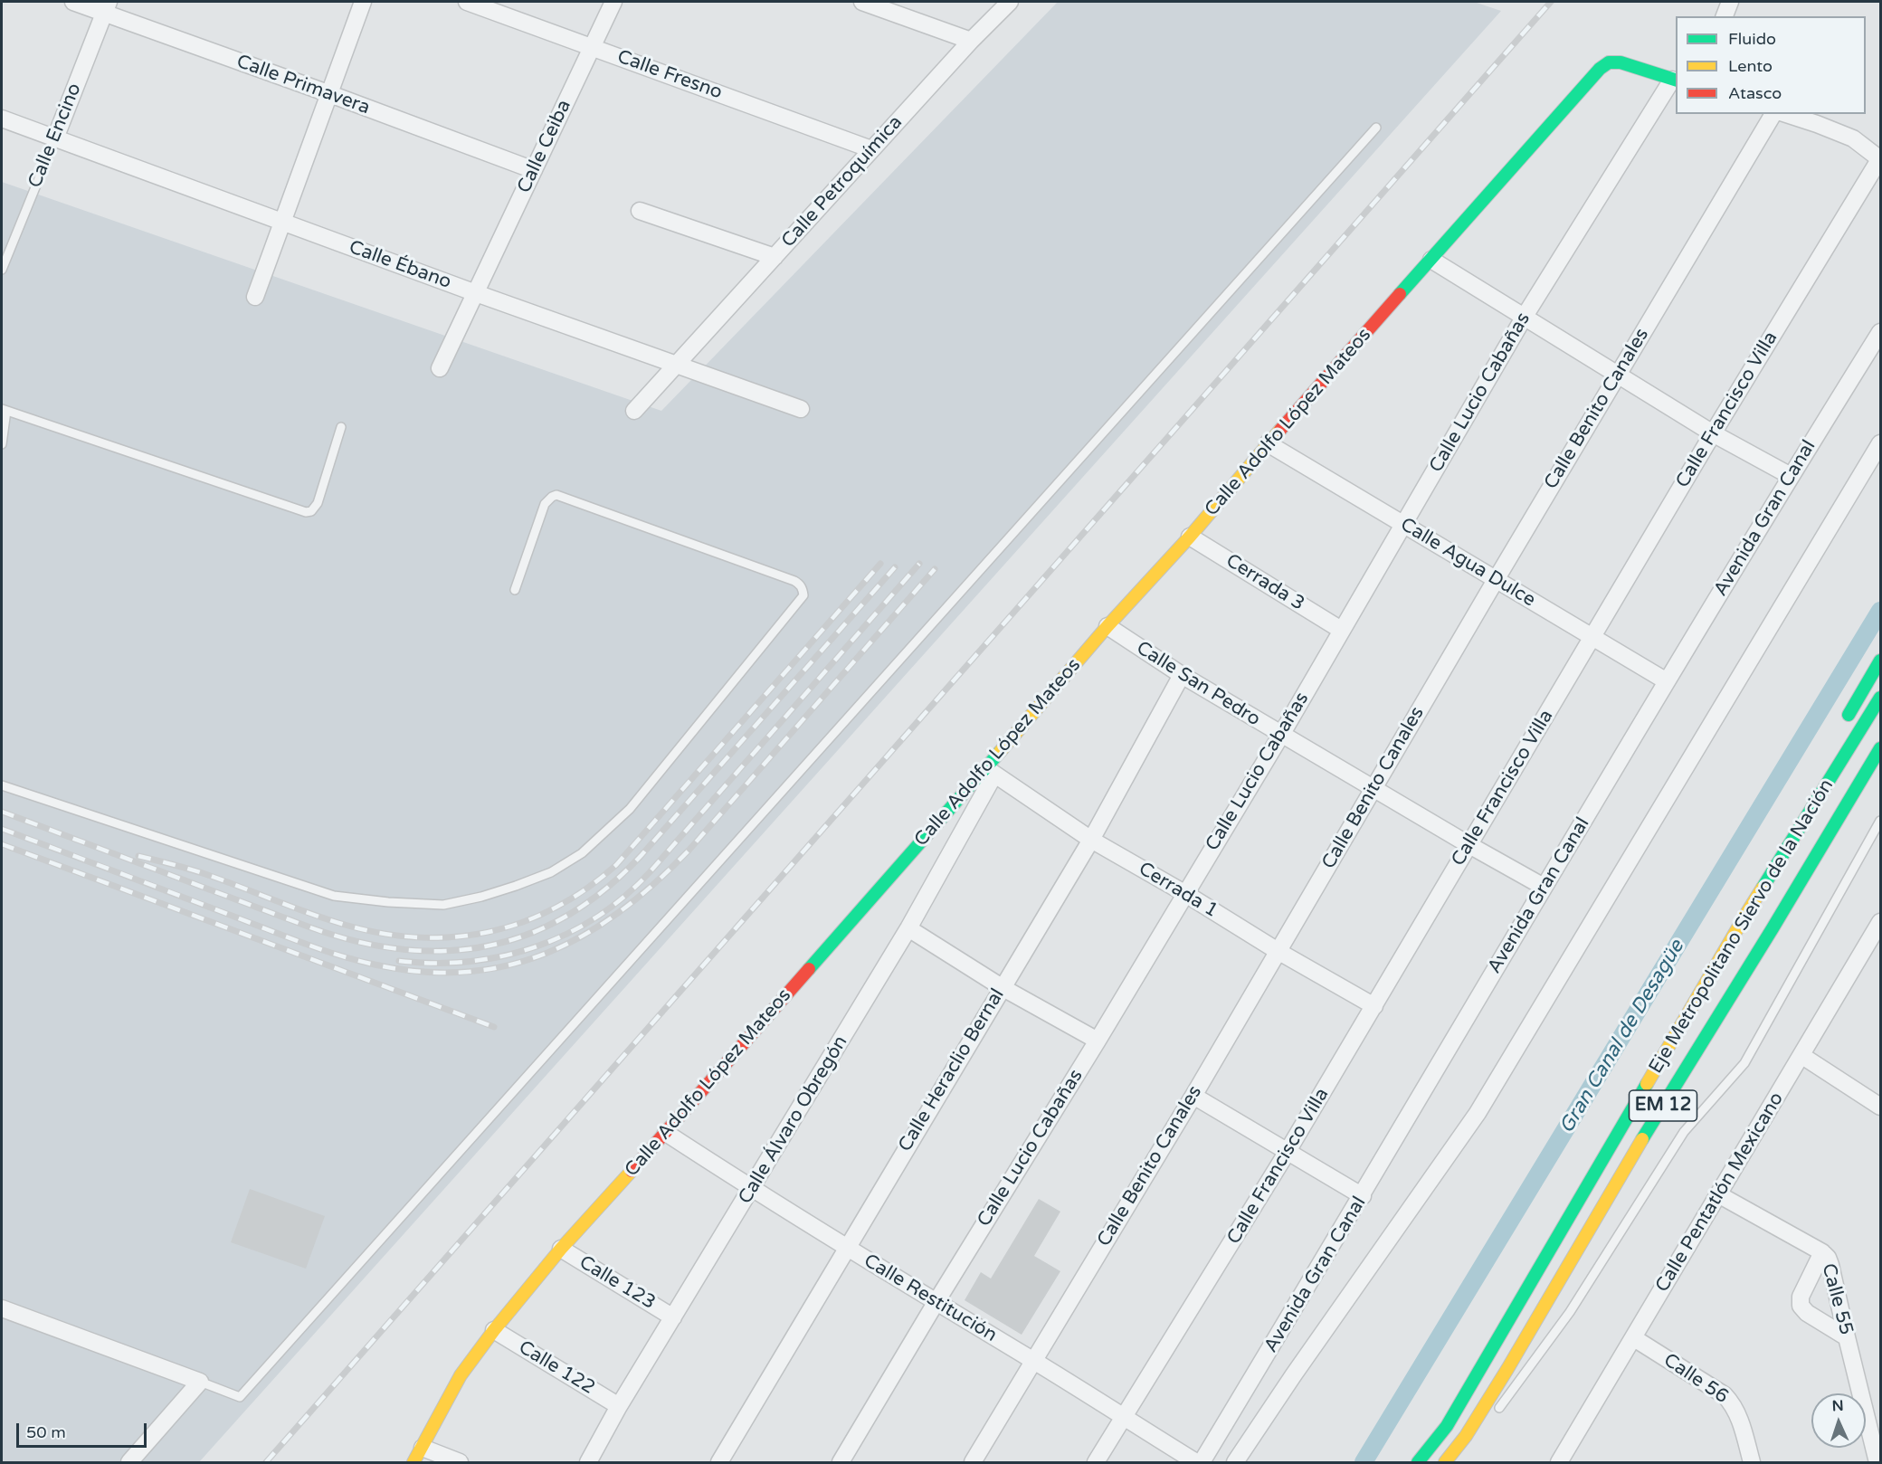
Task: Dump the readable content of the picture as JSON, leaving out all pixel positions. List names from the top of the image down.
{
  "streets": {
    "main road": ["Calle Adolfo López Mateos", "Eje Metropolitano Siervo de la Nación", "EM 12"],
    "street": [
      "Calle Fresno",
      "Calle Primavera",
      "Calle Encino",
      "Calle Ceiba",
      "Calle Petroquímica",
      "Calle Ébano",
      "Calle Lucio Cabañas",
      "Calle Benito Canales",
      "Calle Francisco Villa",
      "Avenida Gran Canal",
      "Calle Agua Dulce",
      "Cerrada 3",
      "Calle San Pedro",
      "Cerrada 1",
      "Calle Heraclio Bernal",
      "Calle Álvaro Obregón",
      "Calle Pentatlón Mexicano",
      "Calle 123",
      "Calle Restitución",
      "Calle 55",
      "Calle 122",
      "Calle 56"
    ]
  },
  "crossings": [
    ["Calle Fresno", "Calle Ceiba"],
    ["Calle Fresno", "Calle Petroquímica"],
    ["Calle Primavera", "Calle Encino"],
    ["Calle Primavera", "Calle Ceiba"],
    ["Calle Encino", "Calle Ébano"],
    ["Calle Ceiba", "Calle Ébano"],
    ["Calle Petroquímica", "Calle Ébano"],
    ["Calle Lucio Cabañas", "Calle Adolfo López Mateos"],
    ["Calle Lucio Cabañas", "Calle Agua Dulce"],
    ["Calle Lucio Cabañas", "Cerrada 3"],
    ["Calle Lucio Cabañas", "Calle San Pedro"],
    ["Calle Lucio Cabañas", "Cerrada 1"],
    ["Calle Lucio Cabañas", "Calle Restitución"],
    ["Calle Benito Canales", "Calle Agua Dulce"],
    ["Calle Benito Canales", "Calle San Pedro"],
    ["Calle Benito Canales", "Cerrada 1"],
    ["Calle Benito Canales", "Calle Restitución"],
    ["Calle Francisco Villa", "Calle Agua Dulce"],
    ["Calle Francisco Villa", "Calle San Pedro"],
    ["Calle Francisco Villa", "Cerrada 1"],
    ["Calle Francisco Villa", "Calle Restitución"],
    ["Calle Adolfo López Mateos", "Calle Agua Dulce"],
    ["Calle Adolfo López Mateos", "Cerrada 3"],
    ["Calle Adolfo López Mateos", "Calle San Pedro"],
    ["Calle Adolfo López Mateos", "Cerrada 1"],
    ["Calle Adolfo López Mateos", "Calle Álvaro Obregón"],
    ["Calle Adolfo López Mateos", "Calle 123"],
    ["Calle Adolfo López Mateos", "Calle Restitución"],
    ["Calle Adolfo López Mateos", "Calle 122"],
    ["Avenida Gran Canal", "Calle Agua Dulce"],
    ["Avenida Gran Canal", "Calle San Pedro"],
    ["Calle San Pedro", "Calle Heraclio Bernal"],
    ["Cerrada 1", "Calle Heraclio Bernal"],
    ["Cerrada 1", "Calle Álvaro Obregón"],
    ["Calle Heraclio Bernal", "Calle Restitución"],
    ["Calle Álvaro Obregón", "Calle 123"],
    ["Calle Álvaro Obregón", "Calle Restitución"],
    ["Calle Álvaro Obregón", "Calle 122"],
    ["Calle Pentatlón Mexicano", "Calle 55"],
    ["Calle Pentatlón Mexicano", "Calle 56"]
  ],
  "water": ["Gran Canal de Desagüe"],
  "legend": ["Fluido", "Lento", "Atasco"],
  "scale_bar": "50 m",
  "north": "top"
}
